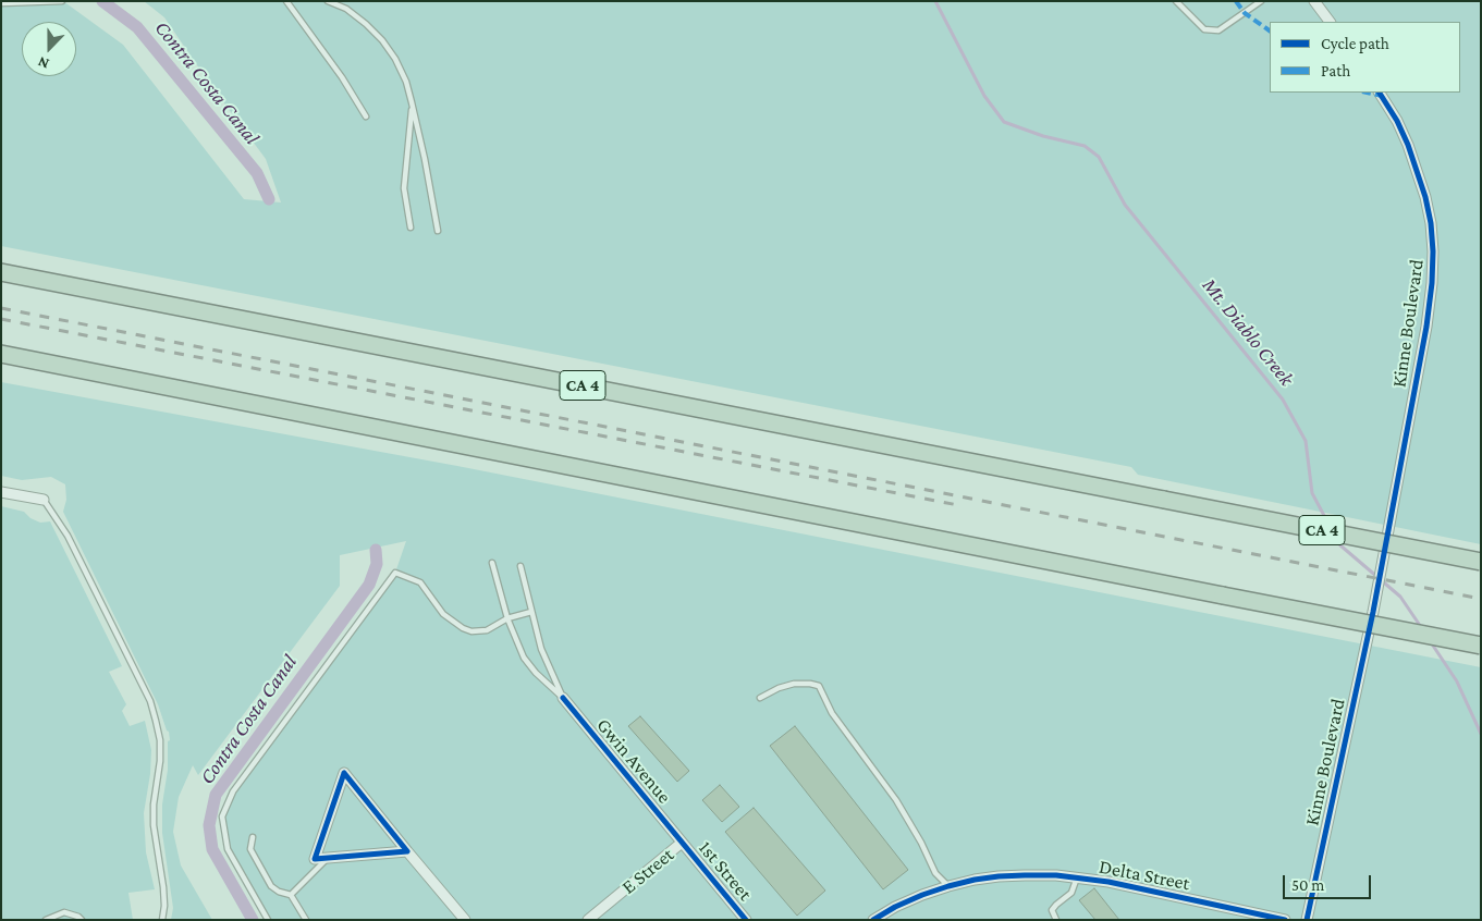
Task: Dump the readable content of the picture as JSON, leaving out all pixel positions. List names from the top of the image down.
{
  "streets": {
    "highway": ["CA 4"],
    "street": [
      "Kinne Boulevard",
      "Gwin Avenue",
      "E Street",
      "1st Street",
      "Delta Street"
    ]
  },
  "crossings": [
    ["Gwin Avenue", "E Street"],
    ["Gwin Avenue", "1st Street"],
    ["E Street", "1st Street"]
  ],
  "water": ["Contra Costa Canal", "Mt. Diablo Creek"],
  "legend": ["Cycle path", "Path"],
  "scale_bar": "50 m",
  "north": "bottom"
}
